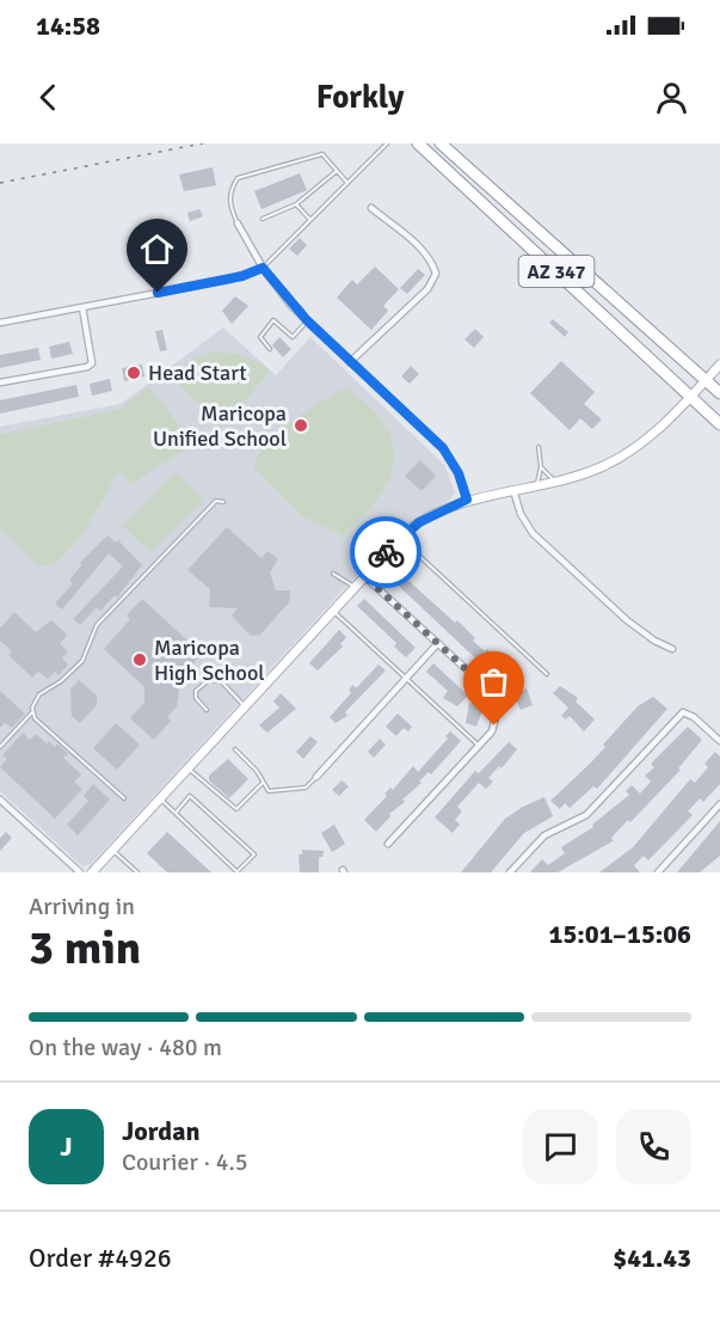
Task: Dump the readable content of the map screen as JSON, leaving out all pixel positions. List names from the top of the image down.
{
  "streets": {
    "highway": ["AZ 347"]
  },
  "places": ["Head Start", "Maricopa Unified School", "Maricopa High School"],
  "page": {
    "status": "14:58",
    "header": "Forkly",
    "heading": ["3 min", "Arriving in", "15:01–15:06"],
    "panel": [
      "Jordan",
      "Courier · 4.5",
      "Order #4926",
      "$41.43"
    ],
    "bar": "On the way · 480 m",
    "round": "J"
  }
}
